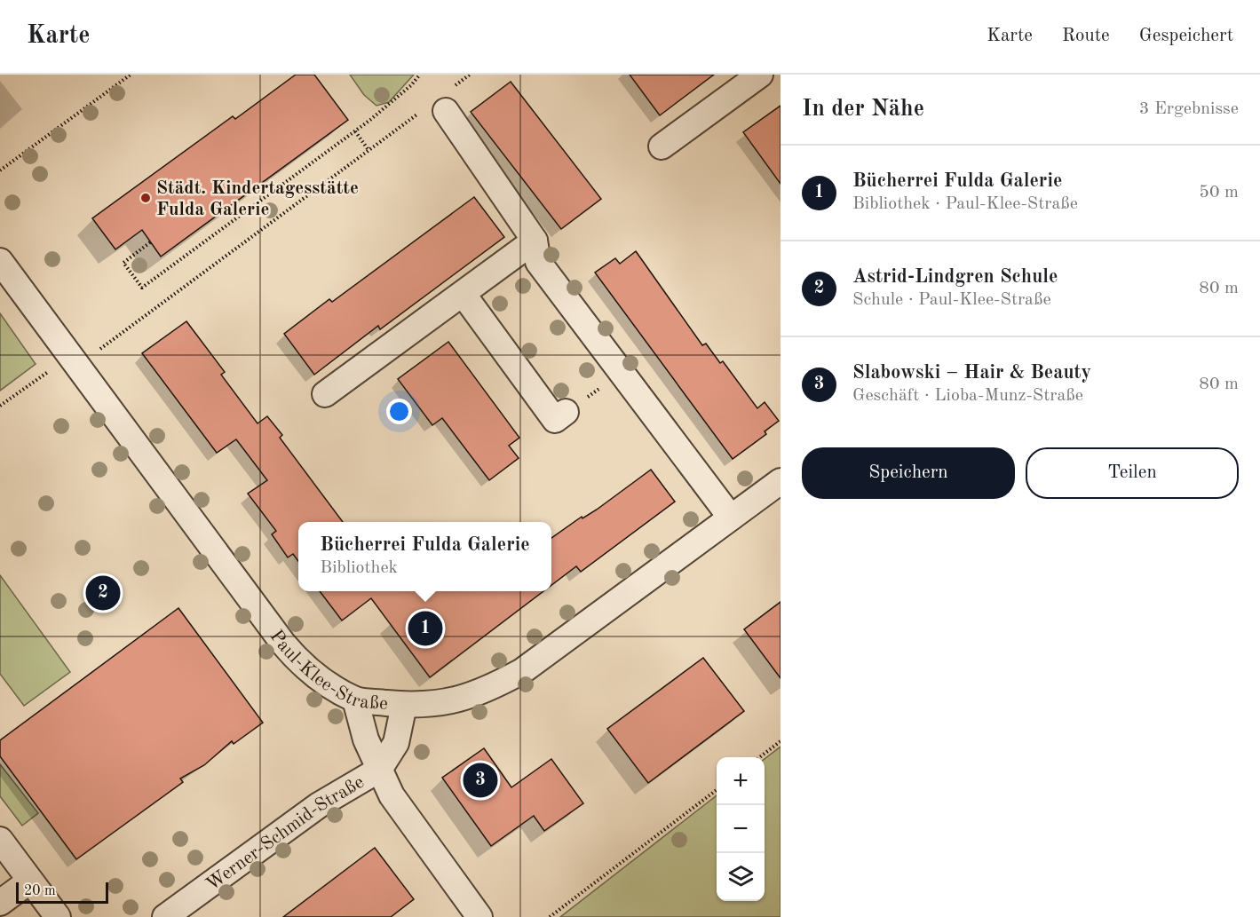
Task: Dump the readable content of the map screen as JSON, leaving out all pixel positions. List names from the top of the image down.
{
  "streets": {
    "street": ["Paul-Klee-Straße", "Werner-Schmid-Straße"]
  },
  "places": ["Städt. Kindertagesstätte Fulda Galerie"],
  "scale_bar": "20 m",
  "page": {
    "header": "Karte",
    "nav": ["Karte", "Route", "Gespeichert"],
    "heading": ["In der Nähe", "3 Ergebnisse"],
    "list": [
      {
        "mark": "1",
        "name": "Bücherrei Fulda Galerie",
        "note": "Bibliothek · Paul-Klee-Straße",
        "value": "50 m"
      },
      {
        "mark": "2",
        "name": "Astrid-Lindgren Schule",
        "note": "Schule · Paul-Klee-Straße",
        "value": "80 m"
      },
      {
        "mark": "3",
        "name": "Slabowski – Hair & Beauty",
        "note": "Geschäft · Lioba-Munz-Straße",
        "value": "80 m"
      }
    ],
    "buttons": ["Speichern", "Teilen"],
    "popup": ["Bücherrei Fulda Galerie", "Bibliothek"],
    "pins": ["2", "1", "3"],
    "map_buttons": ["+", "−"],
    "scale": "20 m"
  }
}
